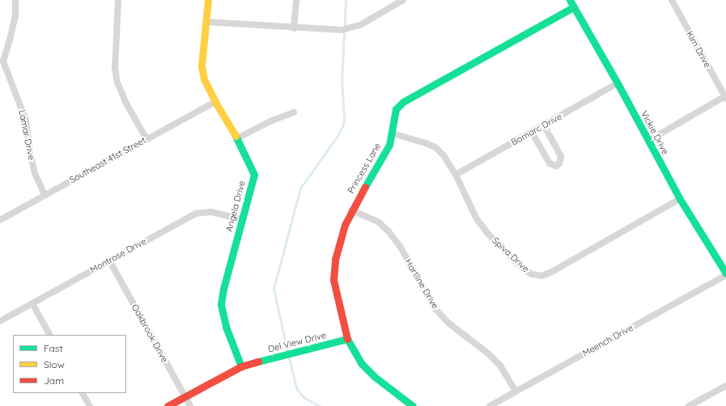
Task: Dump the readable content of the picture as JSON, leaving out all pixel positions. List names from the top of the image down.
{
  "streets": {
    "street": [
      "Kim Drive",
      "Bomarc Drive",
      "Vickie Drive",
      "Lamar Drive",
      "Southeast 41st Street",
      "Princess Lane",
      "Angela Drive",
      "Spiva Drive",
      "Montrose Drive",
      "Hartline Drive",
      "Oakbrook Drive",
      "Meench Drive",
      "Del View Drive"
    ]
  },
  "crossings": [
    ["Bomarc Drive", "Vickie Drive"],
    ["Bomarc Drive", "Spiva Drive"],
    ["Vickie Drive", "Princess Lane"],
    ["Vickie Drive", "Spiva Drive"],
    ["Vickie Drive", "Meench Drive"],
    ["Lamar Drive", "Southeast 41st Street"],
    ["Southeast 41st Street", "Angela Drive"],
    ["Princess Lane", "Spiva Drive"],
    ["Princess Lane", "Hartline Drive"],
    ["Princess Lane", "Del View Drive"],
    ["Angela Drive", "Montrose Drive"],
    ["Angela Drive", "Del View Drive"],
    ["Montrose Drive", "Oakbrook Drive"],
    ["Hartline Drive", "Meench Drive"],
    ["Oakbrook Drive", "Del View Drive"]
  ],
  "legend": ["Fast", "Slow", "Jam"]
}
